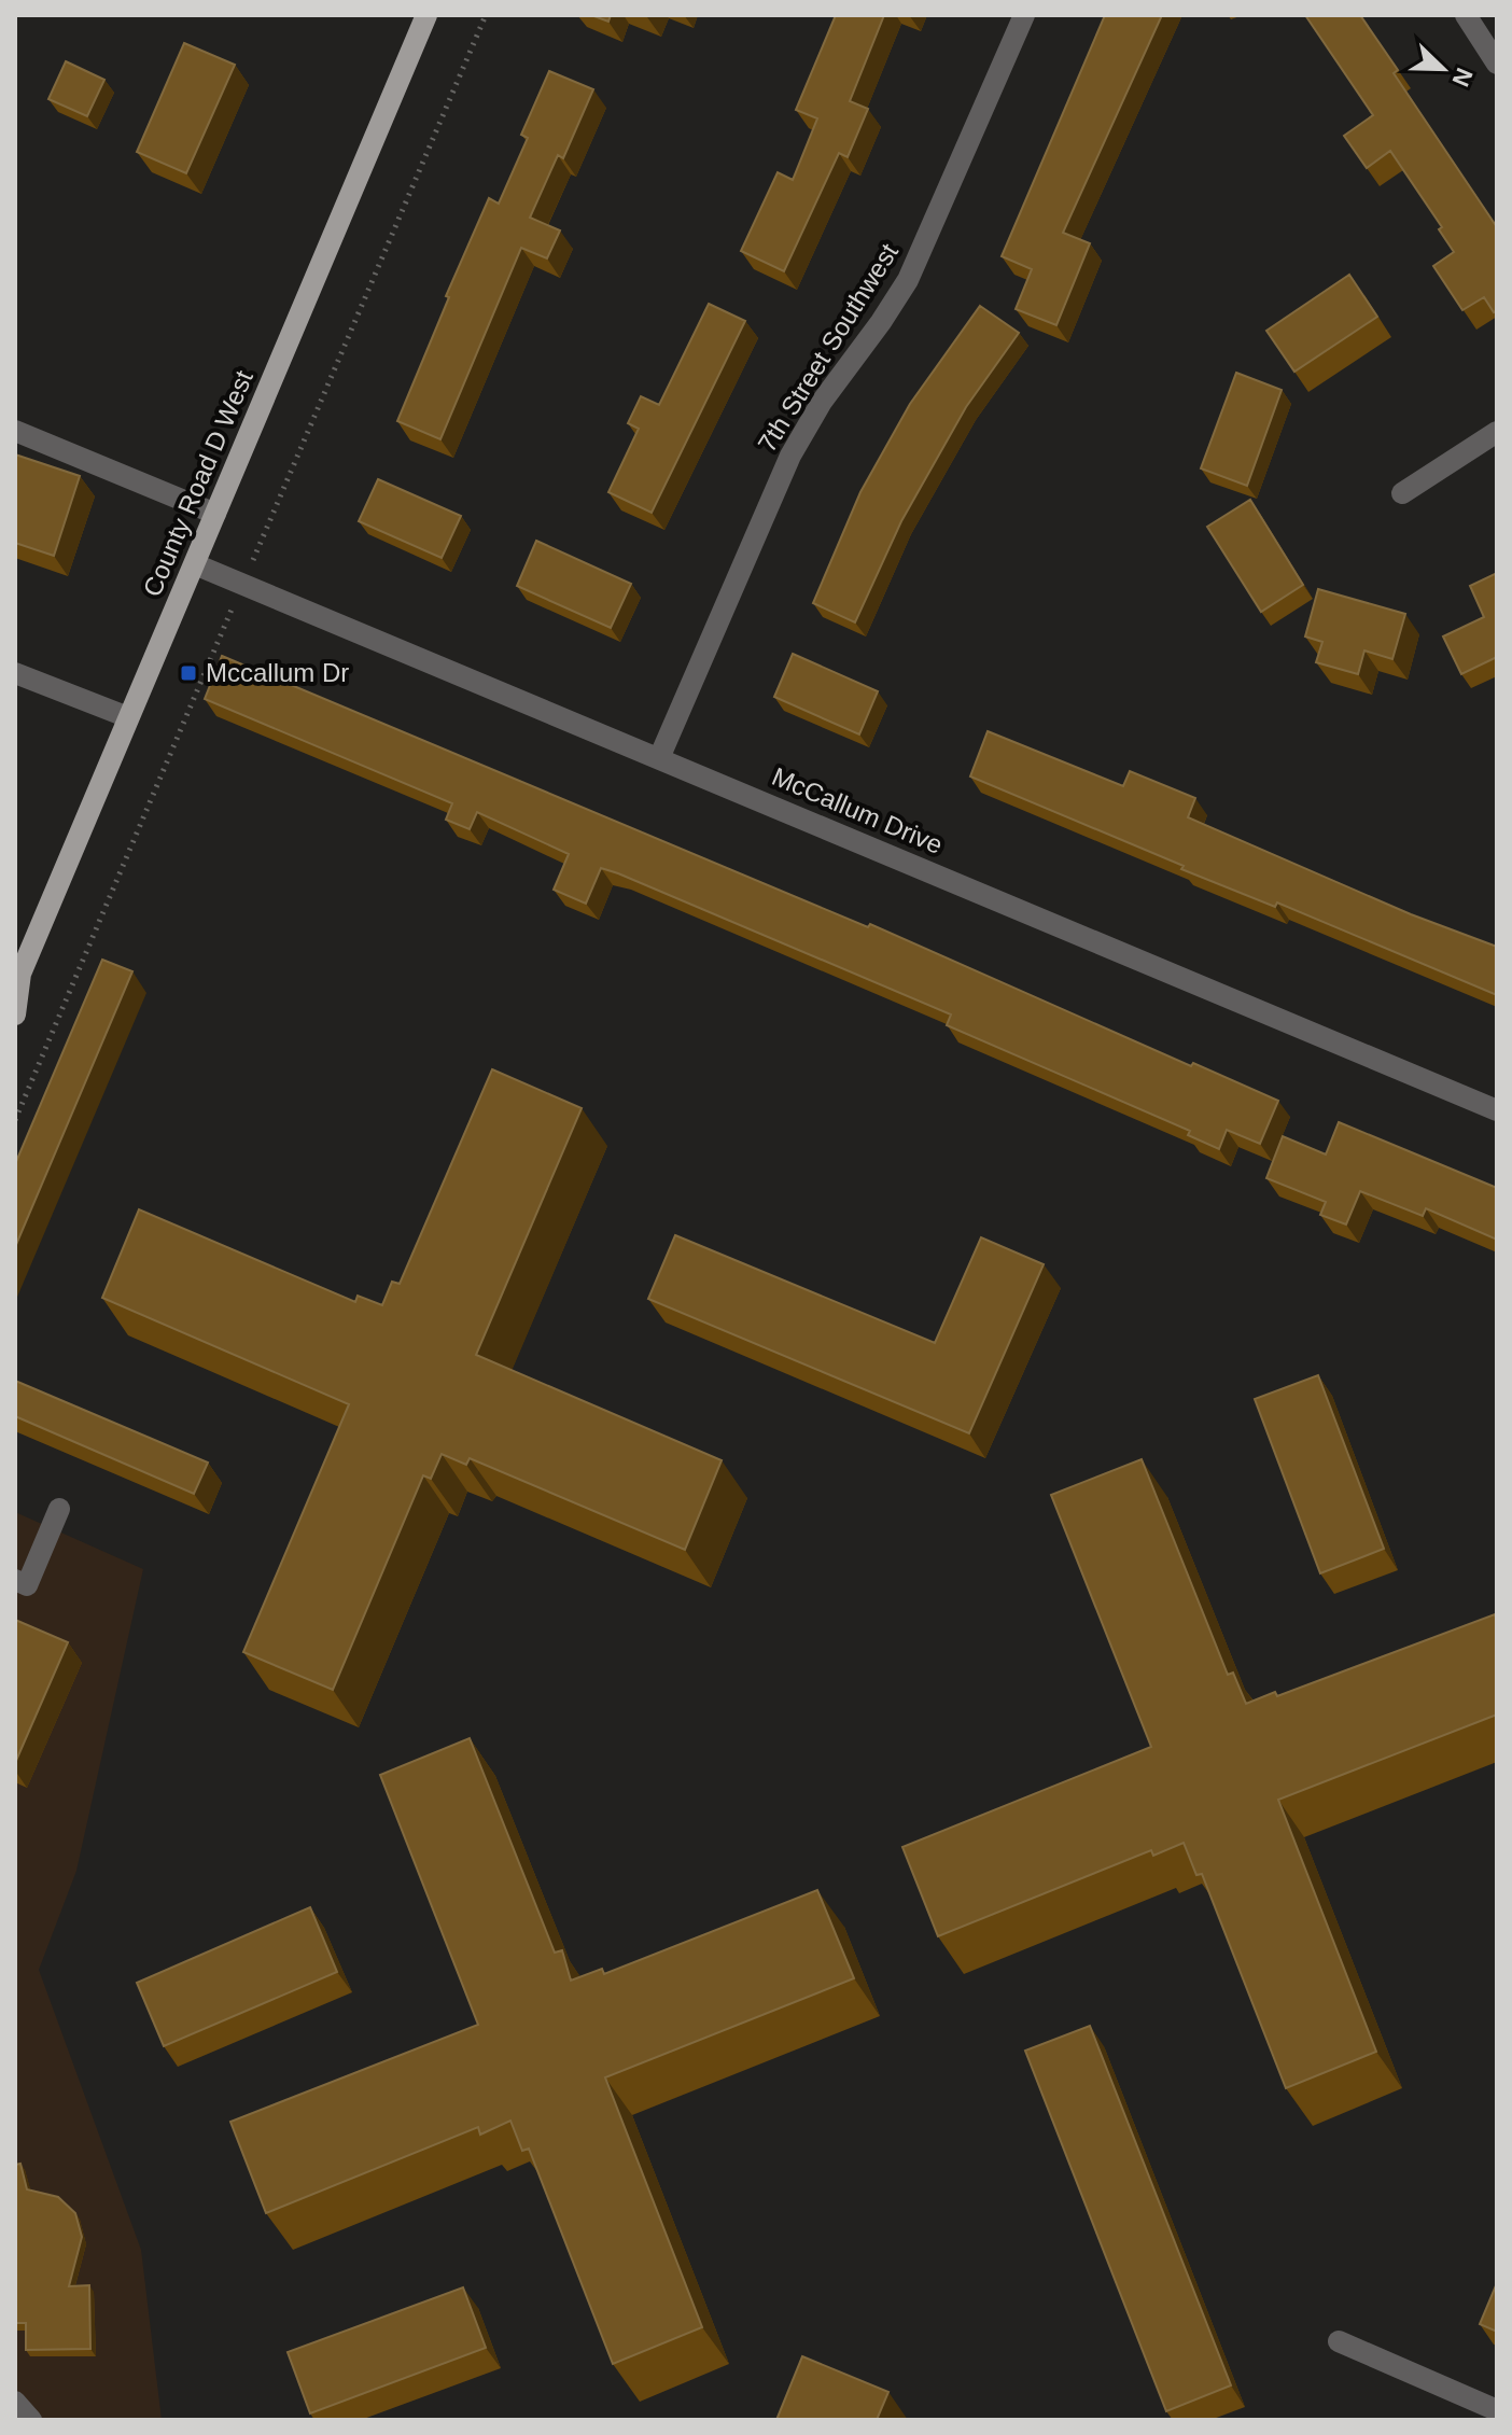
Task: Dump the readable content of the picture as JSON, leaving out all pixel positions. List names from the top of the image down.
{
  "streets": {
    "main road": ["County Road D West"],
    "street": ["7th Street Southwest", "McCallum Drive"]
  },
  "crossings": [
    ["7th Street Southwest", "McCallum Drive"],
    ["County Road D West", "McCallum Drive"]
  ],
  "places": {
    "transit": ["Mccallum Dr"]
  },
  "north": "bottom right"
}
